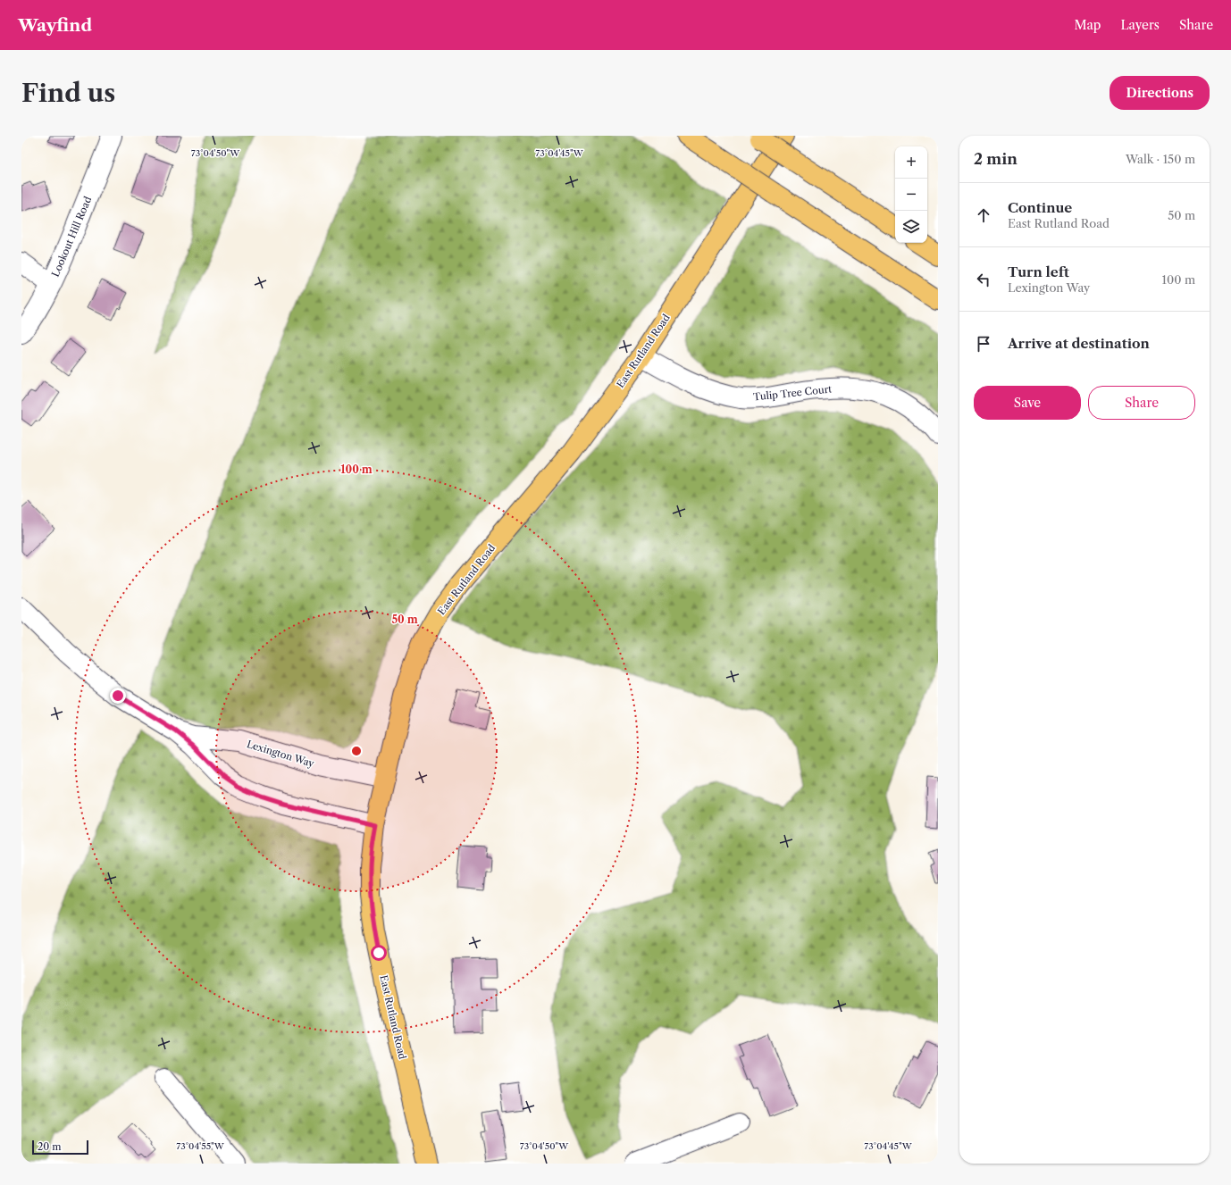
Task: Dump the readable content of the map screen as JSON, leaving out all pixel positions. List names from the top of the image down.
{
  "streets": {
    "main road": ["East Rutland Road"],
    "street": ["Lookout Hill Road", "Tulip Tree Court", "Lexington Way"]
  },
  "crossings": [
    ["East Rutland Road", "Tulip Tree Court"],
    ["East Rutland Road", "Lexington Way"]
  ],
  "scale_bar": "20 m",
  "page": {
    "header": "Wayfind",
    "nav": ["Map", "Layers", "Share"],
    "buttons": [
      "Directions",
      ["Save", "Share"]
    ],
    "title": "Find us",
    "heading": ["2 min", "Walk · 150 m"],
    "map_buttons": ["+", "−"],
    "list": [
      ["Continue", "East Rutland Road", "50 m"],
      ["Turn left", "Lexington Way", "100 m"],
      "Arrive at destination"
    ],
    "scale": "20 m"
  },
  "coordinates": ["73°04'50\"W", "73°04'45\"W", "73°04'55\"W"],
  "rings": ["100 m", "50 m"]
}
